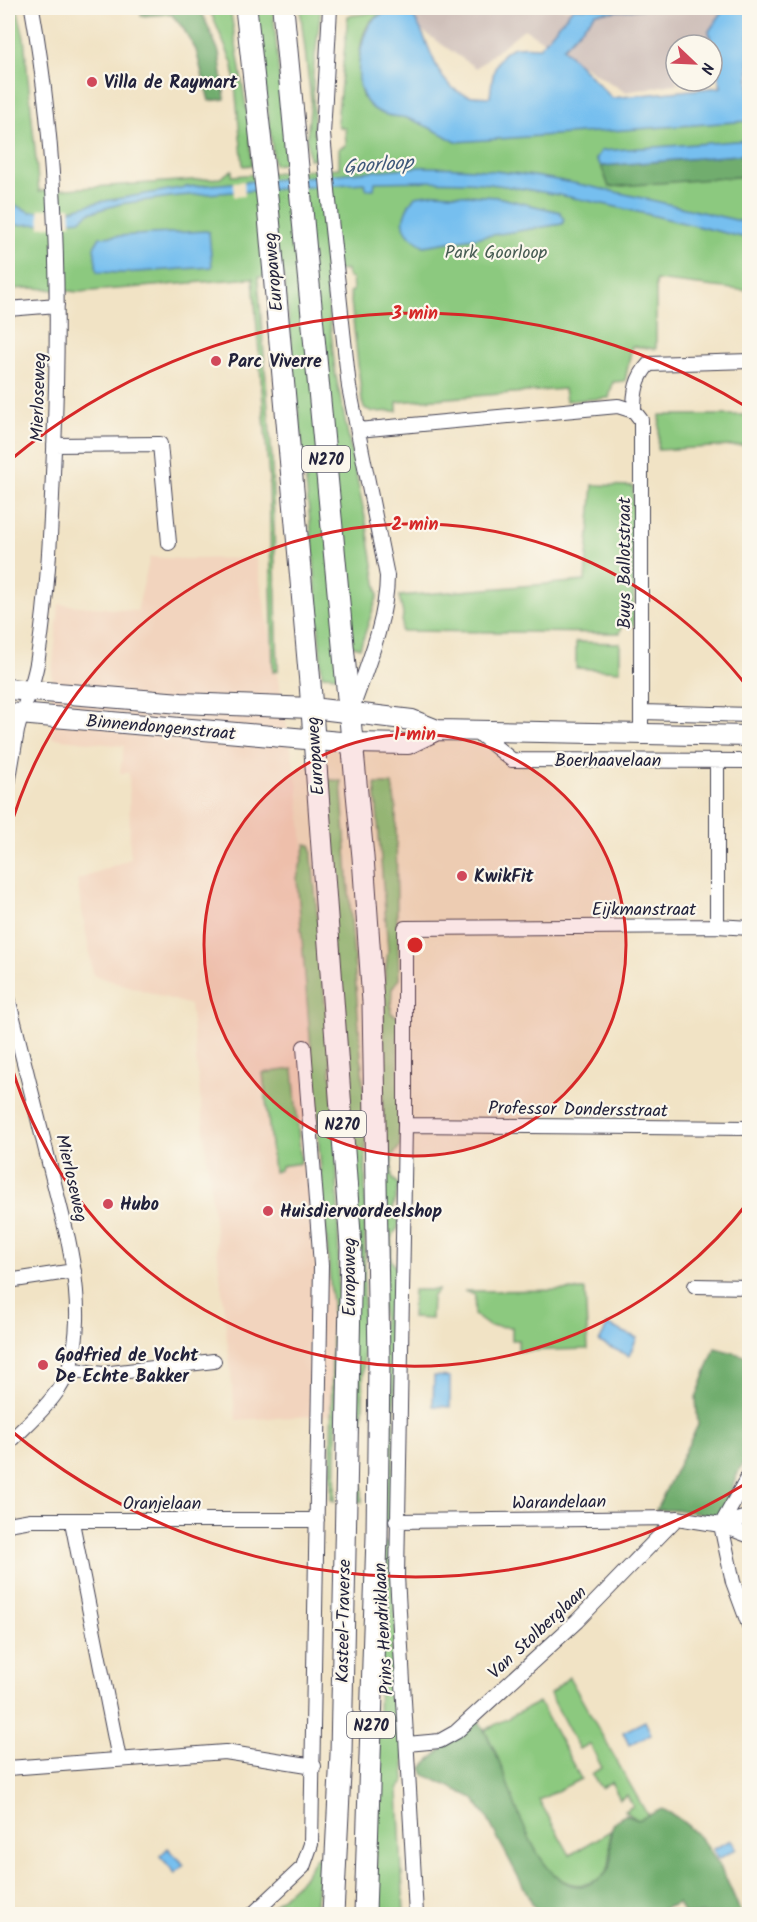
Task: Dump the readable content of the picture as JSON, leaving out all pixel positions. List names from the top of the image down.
{
  "streets": {
    "main road": [
      "Europaweg",
      "N270",
      "Binnendongenstraat",
      "Boerhaavelaan",
      "Kasteel-Traverse"
    ],
    "street": [
      "Mierloseweg",
      "Buys Ballotstraat",
      "Eijkmanstraat",
      "Professor Dondersstraat",
      "Warandelaan",
      "Oranjelaan",
      "Prins Hendriklaan",
      "Van Stolberglaan"
    ]
  },
  "crossings": [
    ["Europaweg", "Binnendongenstraat"],
    ["Europaweg", "Boerhaavelaan"],
    ["Europaweg", "Oranjelaan"],
    ["Europaweg", "Kasteel-Traverse"],
    ["Mierloseweg", "Binnendongenstraat"],
    ["Buys Ballotstraat", "Boerhaavelaan"],
    ["Binnendongenstraat", "Boerhaavelaan"],
    ["Boerhaavelaan", "Eijkmanstraat"],
    ["Eijkmanstraat", "Professor Dondersstraat"],
    ["Warandelaan", "Prins Hendriklaan"],
    ["Warandelaan", "Van Stolberglaan"],
    ["Prins Hendriklaan", "Van Stolberglaan"]
  ],
  "water": ["Goorloop"],
  "parks": ["Park Goorloop"],
  "places": [
    "Villa de Raymart",
    "Parc Viverre",
    "KwikFit",
    "Hubo",
    "Huisdiervoordeelshop",
    "Godfried de Vocht De Echte Bakker"
  ],
  "north": "bottom right",
  "rings": ["3 min", "2 min", "1 min"]
}
